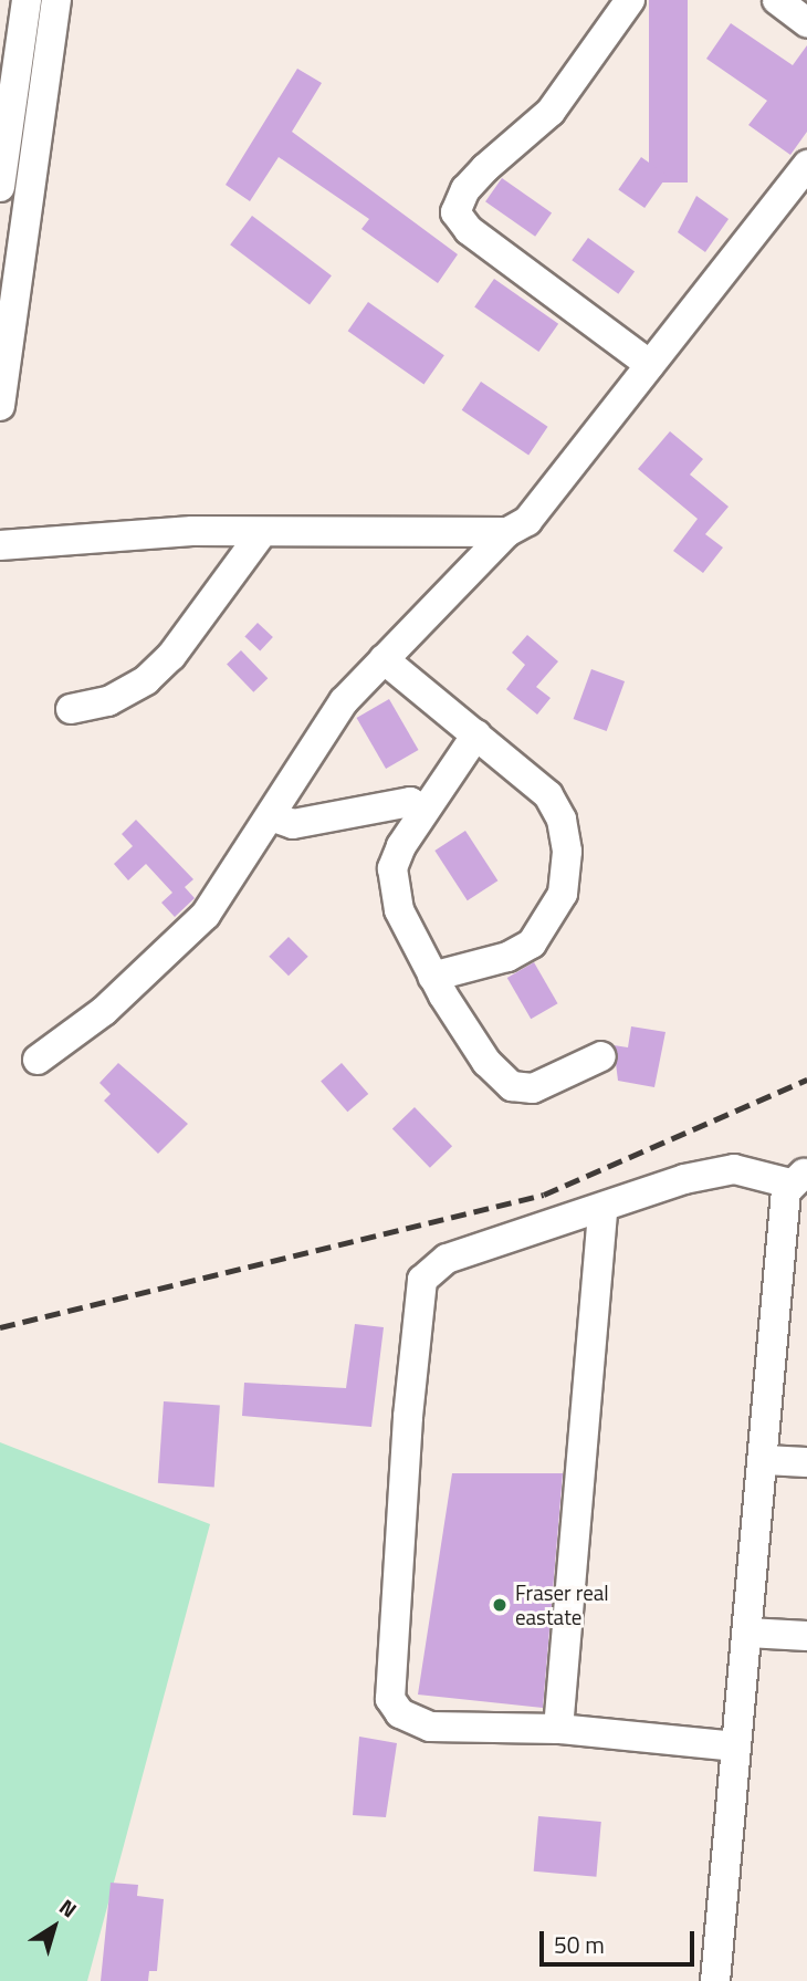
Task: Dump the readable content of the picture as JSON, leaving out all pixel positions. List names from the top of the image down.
{
  "places": ["Fraser real eastate"],
  "scale_bar": "50 m",
  "north": "top right"
}
